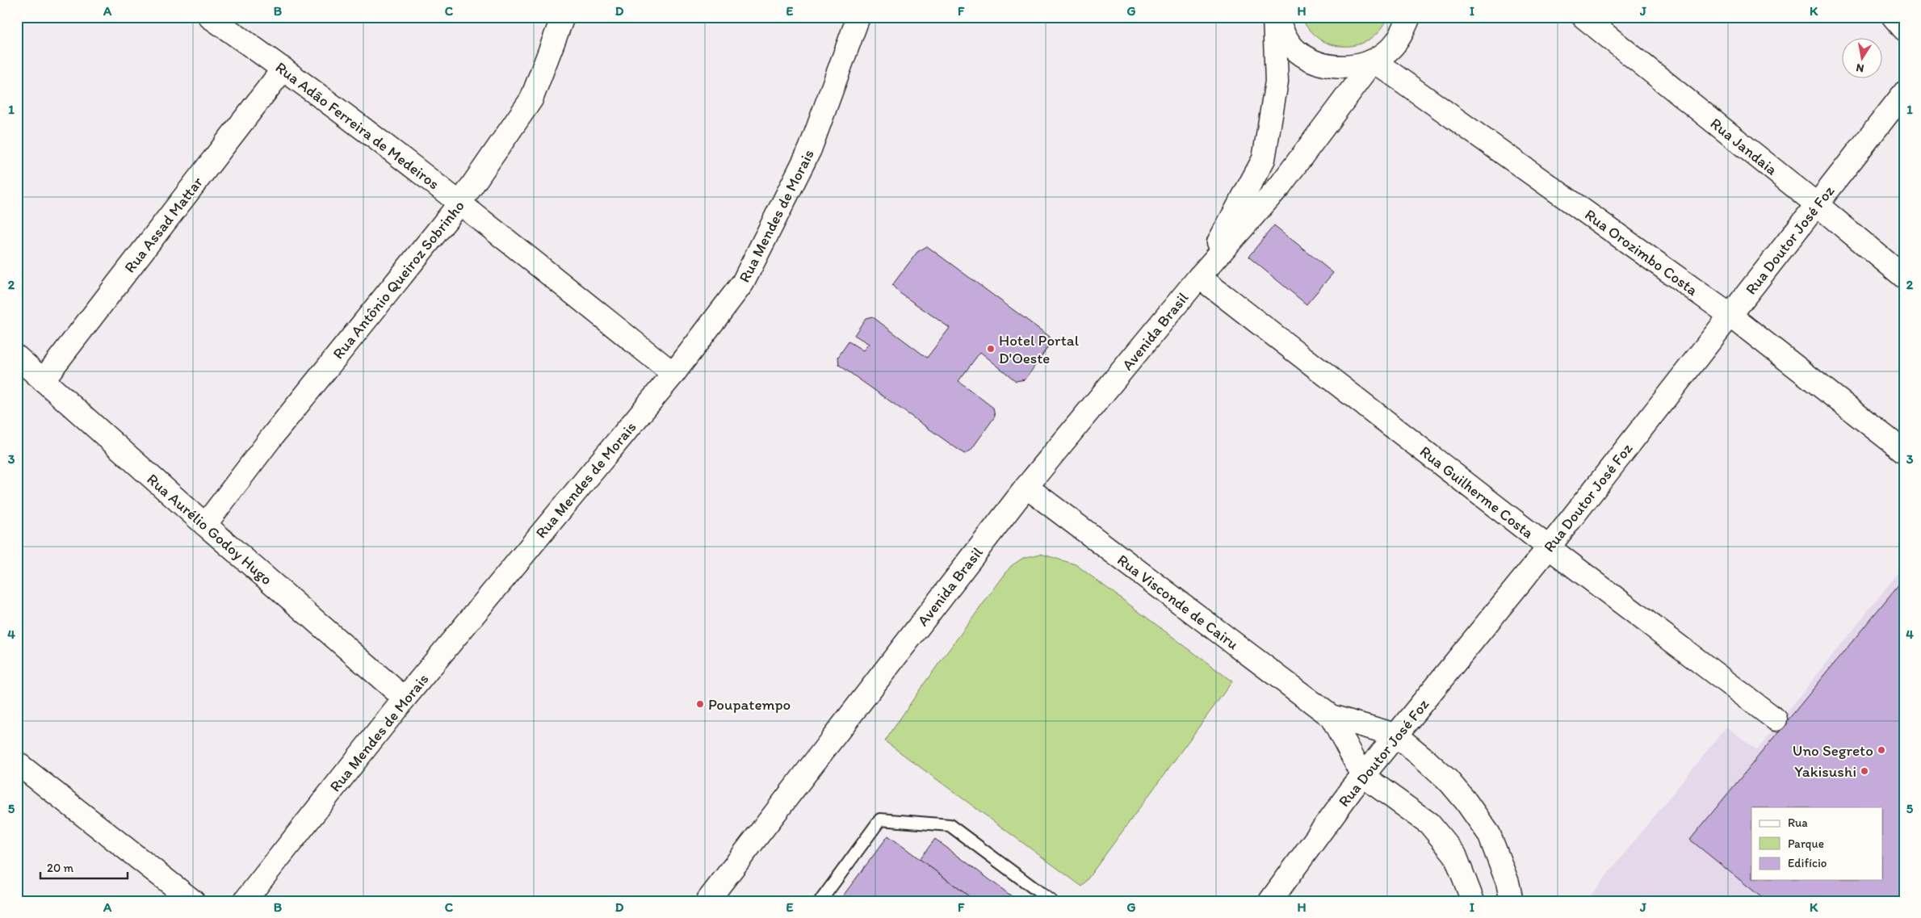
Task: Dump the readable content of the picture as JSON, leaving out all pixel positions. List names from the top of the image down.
{
  "streets": {
    "street": [
      "Rua Adão Ferreira de Medeiros",
      "Rua Jandaia",
      "Rua Mendes de Morais",
      "Rua Assad Mattar",
      "Rua Doutor José Foz",
      "Rua Orozimbo Costa",
      "Rua Antônio Queiroz Sobrinho",
      "Avenida Brasil",
      "Rua Guilherme Costa",
      "Rua Aurélio Godoy Hugo",
      "Rua Visconde de Cairu"
    ]
  },
  "crossings": [
    ["Rua Adão Ferreira de Medeiros", "Rua Mendes de Morais"],
    ["Rua Adão Ferreira de Medeiros", "Rua Assad Mattar"],
    ["Rua Adão Ferreira de Medeiros", "Rua Antônio Queiroz Sobrinho"],
    ["Rua Jandaia", "Rua Doutor José Foz"],
    ["Rua Mendes de Morais", "Rua Aurélio Godoy Hugo"],
    ["Rua Assad Mattar", "Rua Aurélio Godoy Hugo"],
    ["Rua Doutor José Foz", "Rua Orozimbo Costa"],
    ["Rua Doutor José Foz", "Rua Guilherme Costa"],
    ["Rua Doutor José Foz", "Rua Visconde de Cairu"],
    ["Rua Antônio Queiroz Sobrinho", "Rua Aurélio Godoy Hugo"],
    ["Avenida Brasil", "Rua Guilherme Costa"],
    ["Avenida Brasil", "Rua Visconde de Cairu"]
  ],
  "places": [
    "Hotel Portal D'Oeste",
    "Poupatempo",
    "Uno Segreto",
    "Yakisushi"
  ],
  "legend": ["Rua", "Parque", "Edifício"],
  "scale_bar": "20 m",
  "north": "bottom",
  "grid": {
    "columns": [
      "A",
      "B",
      "C",
      "D",
      "E",
      "F",
      "G",
      "H",
      "I",
      "J",
      "K"
    ],
    "rows": [
      "1",
      "2",
      "3",
      "4",
      "5"
    ]
  }
}
